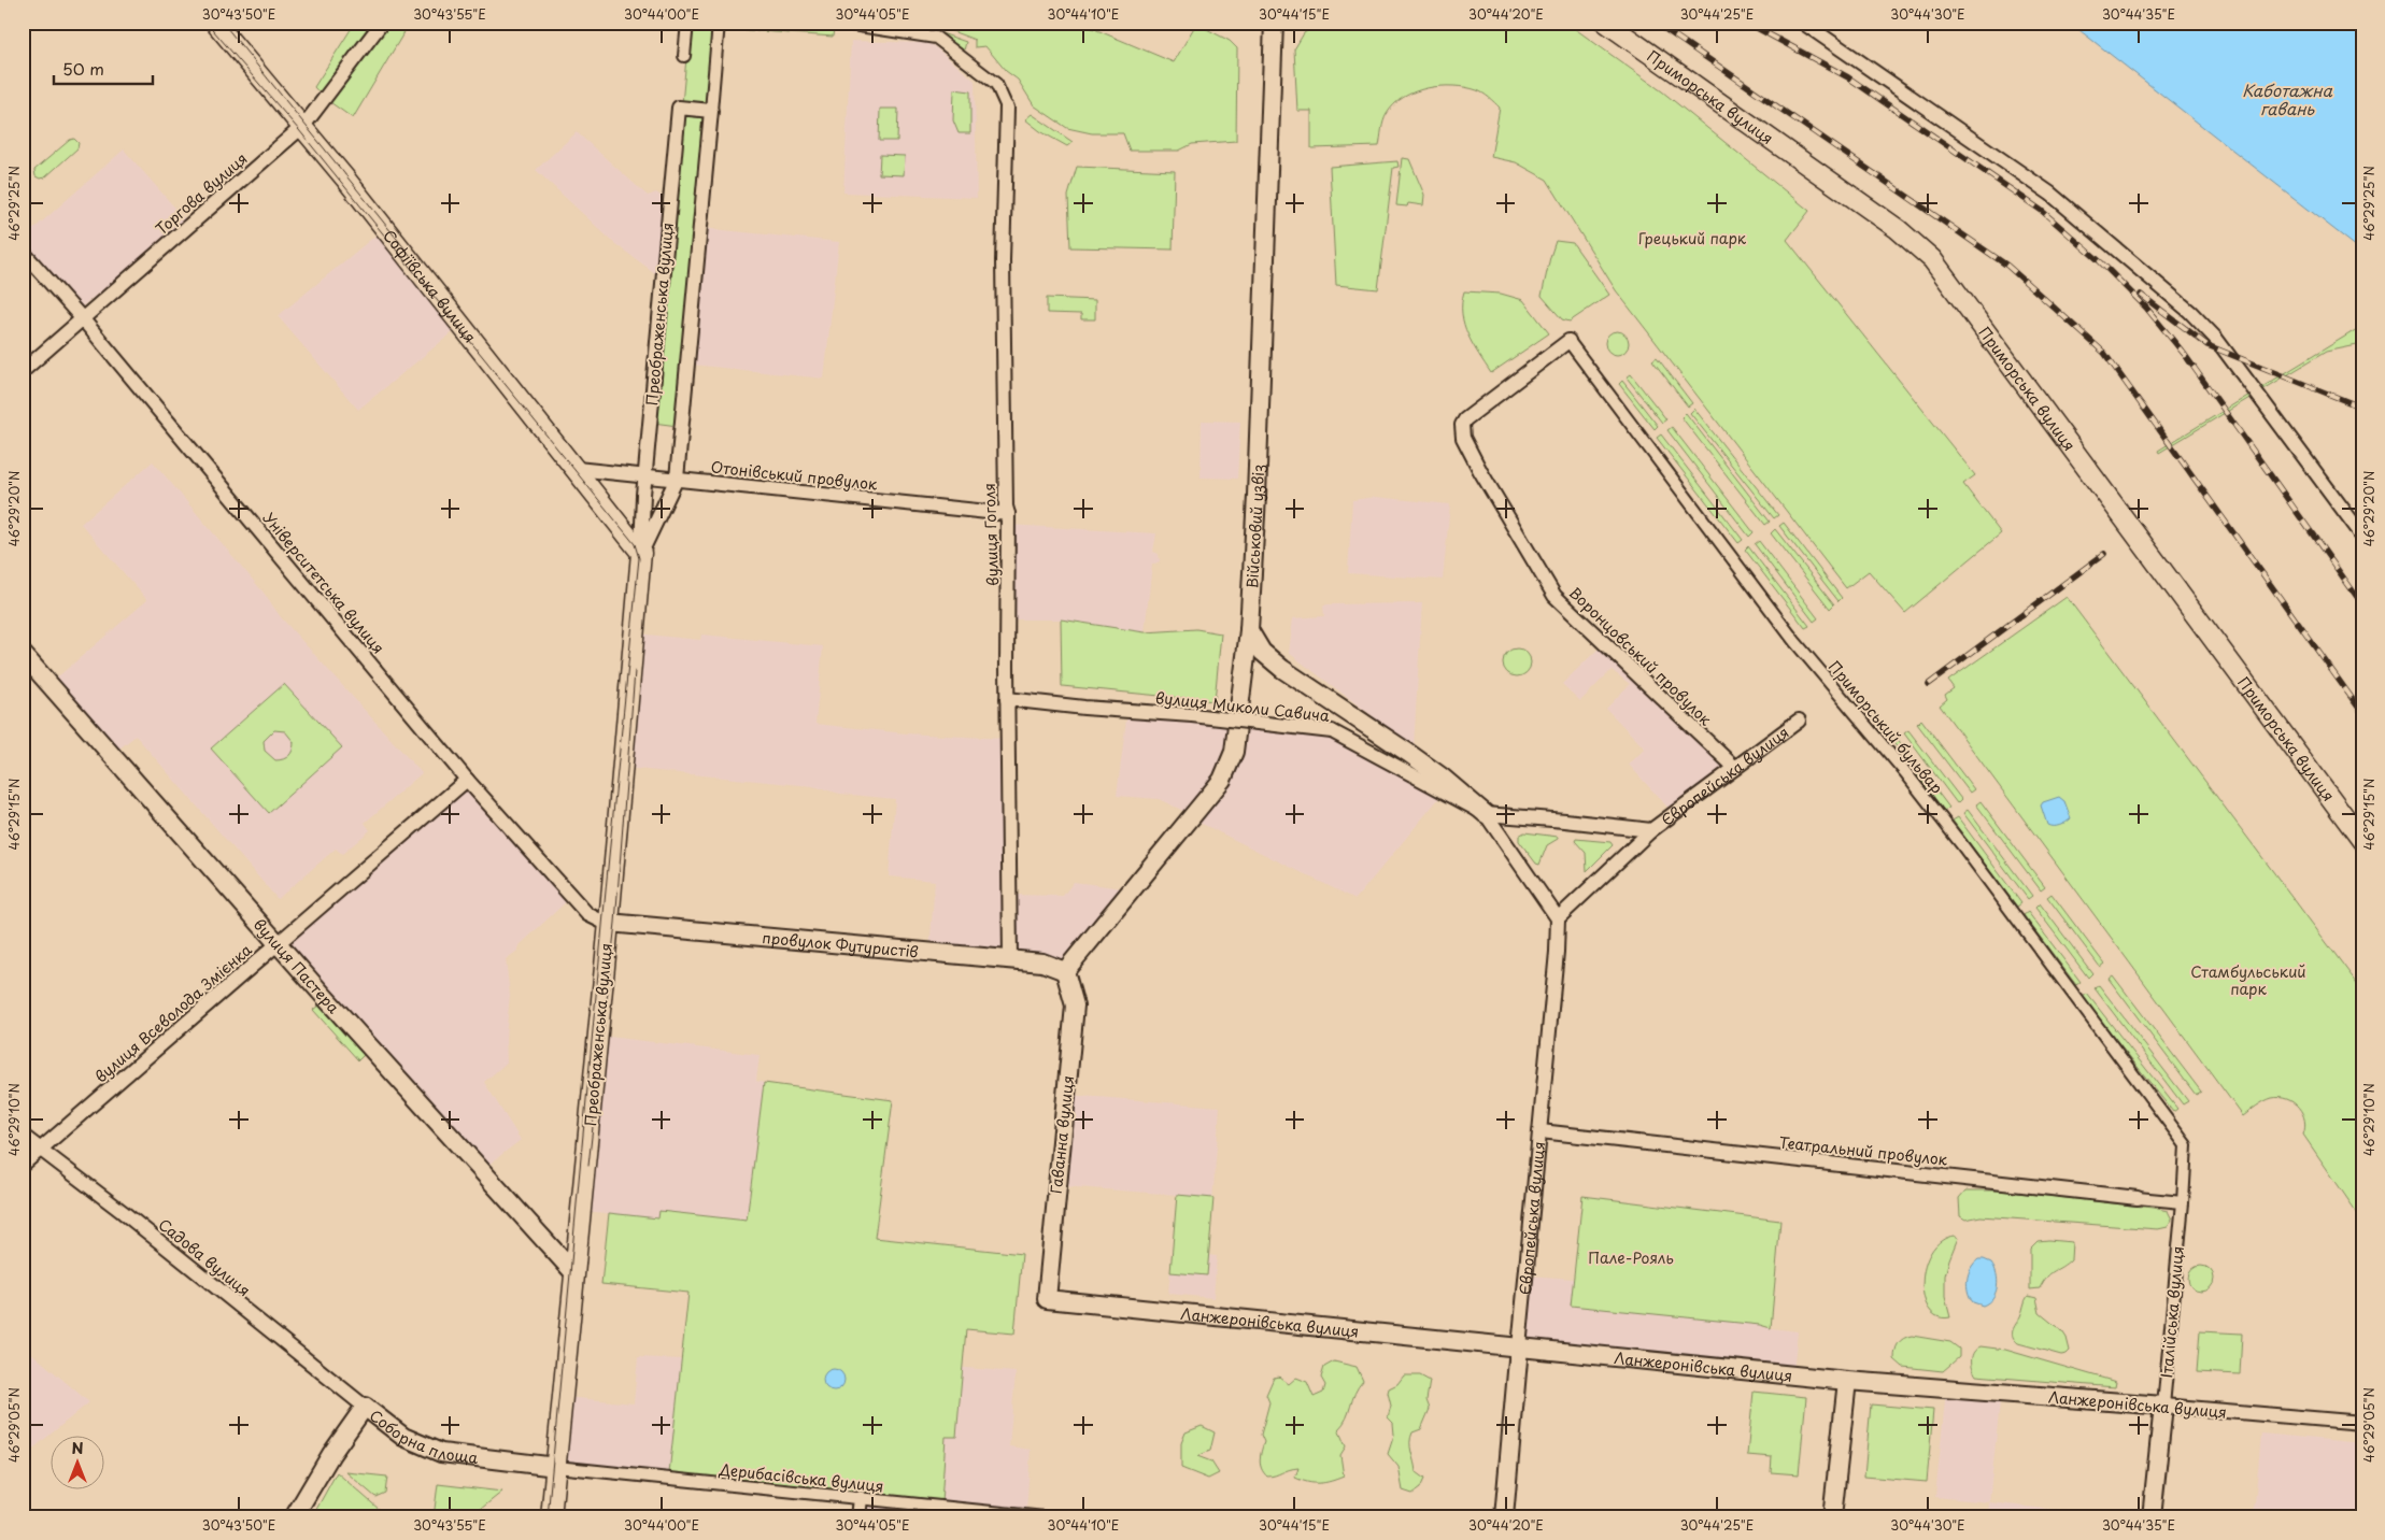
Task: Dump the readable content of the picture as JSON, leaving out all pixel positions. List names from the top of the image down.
{
  "streets": {
    "main road": ["Приморська вулиця", "Софіївська вулиця", "Преображенська вулиця"],
    "street": [
      "Торгова вулиця",
      "Отонівський провулок",
      "Військовий узвіз",
      "вулиця Гоголя",
      "Університетська вулиця",
      "Воронцовський провулок",
      "вулиця Миколи Савича",
      "Приморський бульвар",
      "Європейська вулиця",
      "провулок Футуристів",
      "вулиця Пастера",
      "вулиця Всеволода Змієнка",
      "Гаванна вулиця",
      "Театральний провулок",
      "Садова вулиця",
      "Італійська вулиця",
      "Ланжеронівська вулиця",
      "Соборна площа",
      "Дерибасівська вулиця"
    ]
  },
  "crossings": [
    ["Торгова вулиця", "Софіївська вулиця"],
    ["Торгова вулиця", "Університетська вулиця"],
    ["Софіївська вулиця", "Преображенська вулиця"],
    ["Софіївська вулиця", "Отонівський провулок"],
    ["Преображенська вулиця", "Отонівський провулок"],
    ["Преображенська вулиця", "Університетська вулиця"],
    ["Преображенська вулиця", "провулок Футуристів"],
    ["Преображенська вулиця", "вулиця Пастера"],
    ["Преображенська вулиця", "Соборна площа"],
    ["Преображенська вулиця", "Дерибасівська вулиця"],
    ["Отонівський провулок", "вулиця Гоголя"],
    ["Військовий узвіз", "провулок Футуристів"],
    ["Військовий узвіз", "Гаванна вулиця"],
    ["вулиця Гоголя", "вулиця Миколи Савича"],
    ["вулиця Гоголя", "провулок Футуристів"],
    ["Університетська вулиця", "провулок Футуристів"],
    ["Університетська вулиця", "вулиця Всеволода Змієнка"],
    ["Воронцовський провулок", "Приморський бульвар"],
    ["Воронцовський провулок", "Європейська вулиця"],
    ["Приморський бульвар", "Італійська вулиця"],
    ["Європейська вулиця", "Театральний провулок"],
    ["Європейська вулиця", "Ланжеронівська вулиця"],
    ["провулок Футуристів", "Гаванна вулиця"],
    ["вулиця Пастера", "вулиця Всеволода Змієнка"],
    ["вулиця Всеволода Змієнка", "Садова вулиця"],
    ["Гаванна вулиця", "Ланжеронівська вулиця"],
    ["Театральний провулок", "Італійська вулиця"],
    ["Садова вулиця", "Соборна площа"],
    ["Італійська вулиця", "Ланжеронівська вулиця"],
    ["Соборна площа", "Дерибасівська вулиця"]
  ],
  "water": ["Каботажна гавань"],
  "parks": ["Грецький парк", "Стамбульський парк", "Пале-Рояль"],
  "scale_bar": "50 m",
  "north": "top",
  "coordinates": [
    "30°43'50\"E",
    "30°43'55\"E",
    "30°44'00\"E",
    "30°44'05\"E",
    "30°44'10\"E",
    "30°44'15\"E",
    "30°44'20\"E",
    "30°44'25\"E",
    "30°44'30\"E",
    "30°44'35\"E",
    "46°29'25\"N",
    "46°29'20\"N",
    "46°29'15\"N",
    "46°29'10\"N",
    "46°29'05\"N"
  ]
}
